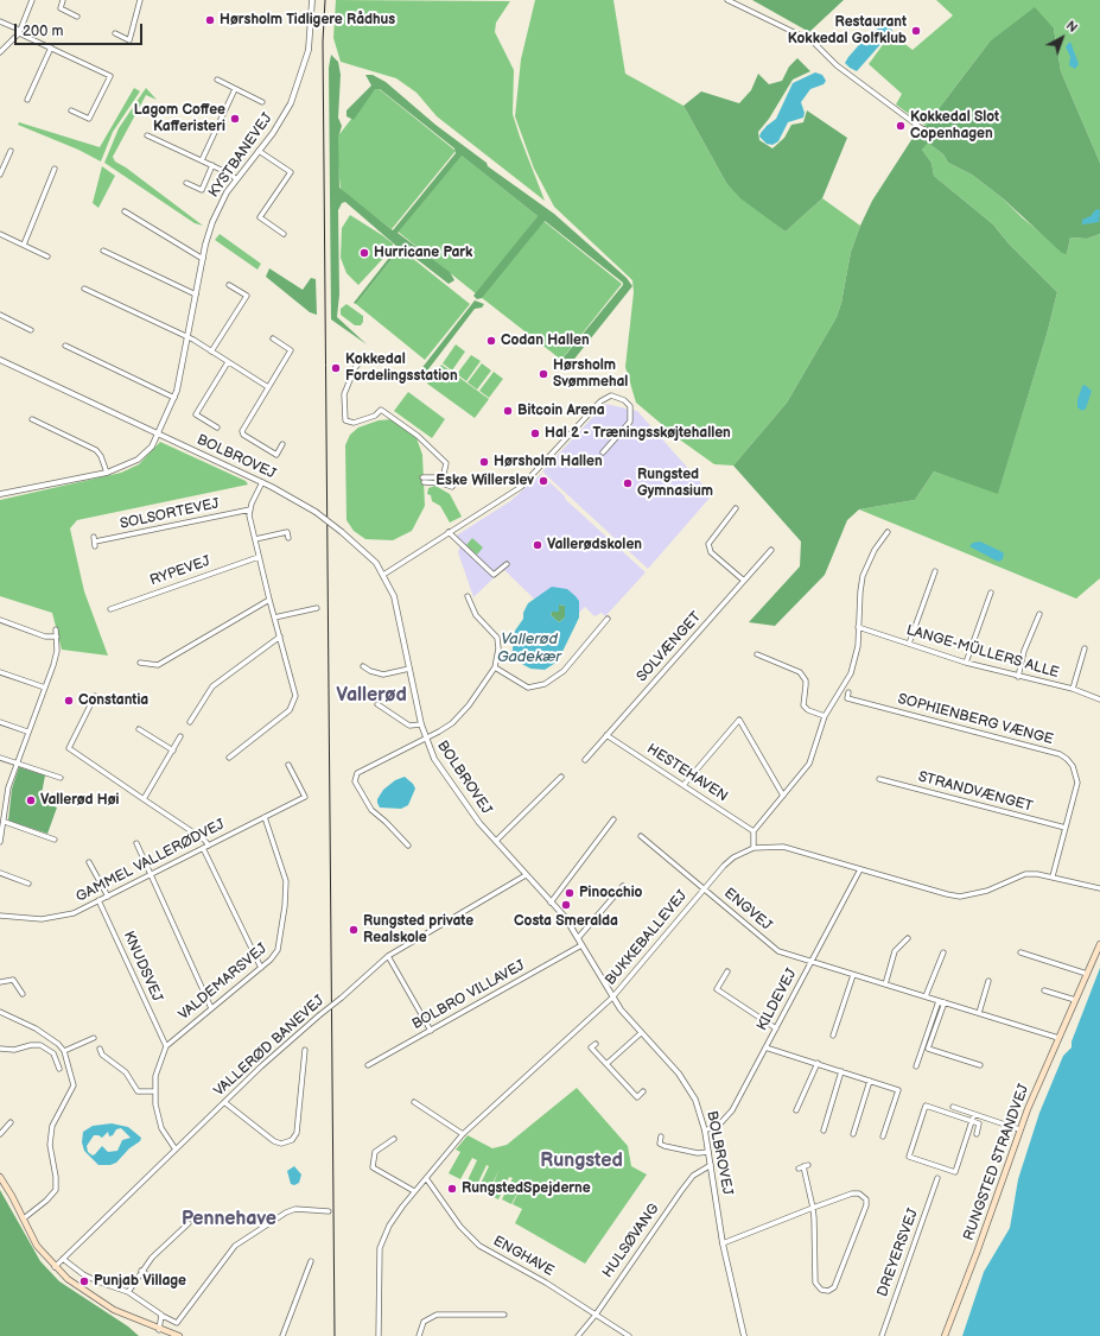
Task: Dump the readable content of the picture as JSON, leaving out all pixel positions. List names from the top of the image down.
{
  "streets": {
    "main road": ["RUNGSTED STRANDVEJ"],
    "street": [
      "KYSTBANEVEJ",
      "BOLBROVEJ",
      "SOLSORTEVEJ",
      "RYPEVEJ",
      "SOLVÆNGET",
      "LANGE-MÜLLERS ALLE",
      "SOPHIENBERG VÆNGE",
      "HESTEHAVEN",
      "STRANDVÆNGET",
      "GAMMEL VALLERØDVEJ",
      "ENGVEJ",
      "BUKKEBALLEVEJ",
      "KNUDSVEJ",
      "VALDEMARSVEJ",
      "BOLBRO VILLAVEJ",
      "KILDEVEJ",
      "VALLERØD BANEVEJ",
      "HULSØVANG",
      "DREYERSVEJ",
      "ENGHAVE"
    ]
  },
  "crossings": [
    ["KYSTBANEVEJ", "BOLBROVEJ"],
    ["BOLBROVEJ", "BUKKEBALLEVEJ"],
    ["BOLBROVEJ", "BOLBRO VILLAVEJ"],
    ["BOLBROVEJ", "KILDEVEJ"],
    ["BOLBROVEJ", "VALLERØD BANEVEJ"],
    ["BOLBROVEJ", "HULSØVANG"],
    ["SOLVÆNGET", "HESTEHAVEN"],
    ["SOPHIENBERG VÆNGE", "STRANDVÆNGET"],
    ["SOPHIENBERG VÆNGE", "BUKKEBALLEVEJ"],
    ["GAMMEL VALLERØDVEJ", "KNUDSVEJ"],
    ["GAMMEL VALLERØDVEJ", "VALDEMARSVEJ"],
    ["ENGVEJ", "BUKKEBALLEVEJ"],
    ["ENGVEJ", "KILDEVEJ"],
    ["ENGVEJ", "RUNGSTED STRANDVEJ"],
    ["BUKKEBALLEVEJ", "KILDEVEJ"],
    ["BUKKEBALLEVEJ", "ENGHAVE"],
    ["KNUDSVEJ", "VALDEMARSVEJ"],
    ["HULSØVANG", "ENGHAVE"]
  ],
  "districts": ["Vallerød", "Rungsted", "Pennehave"],
  "water": ["Vallerød Gadekær"],
  "places": [
    "Hørsholm Tidligere Rådhus",
    "Restaurant Kokkedal Golfklub",
    "Lagom Coffee Kafferisteri",
    "Kokkedal Slot Copenhagen",
    "Hurricane Park",
    "Codan Hallen",
    "Kokkedal Fordelingsstation",
    "Hørsholm Svømmehal",
    "Bitcoin Arena",
    "Hal 2 - Træningsskøjtehallen",
    "Hørsholm Hallen",
    "Eske Willerslev",
    "Rungsted Gymnasium",
    "Vallerødskolen",
    "Constantia",
    "Vallerød Høi",
    "Pinocchio",
    "Costa Smeralda",
    "Rungsted private Realskole",
    "RungstedSpejderne",
    "Punjab Village"
  ],
  "scale_bar": "200 m",
  "north": "top right"
}
